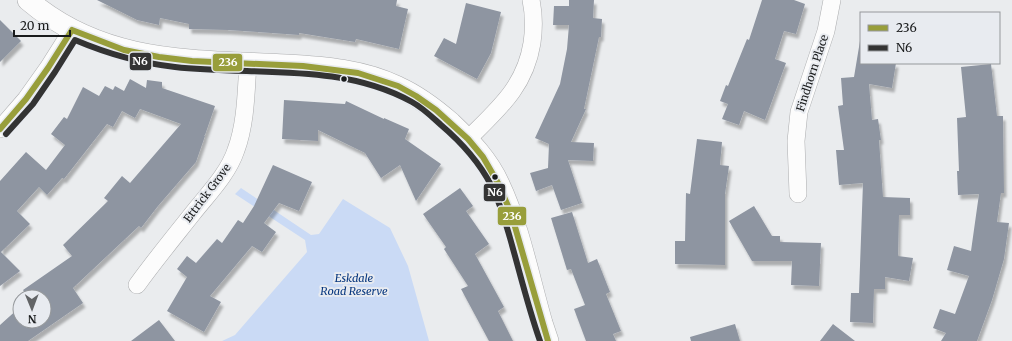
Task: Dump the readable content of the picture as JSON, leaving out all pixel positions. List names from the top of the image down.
{
  "streets": {
    "street": ["Findhorn Place", "Ettrick Grove"]
  },
  "parks": ["Eskdale Road Reserve"],
  "lines": ["transit line 236", "transit line N6"],
  "legend": ["236", "N6"],
  "scale_bar": "20 m",
  "north": "bottom"
}
